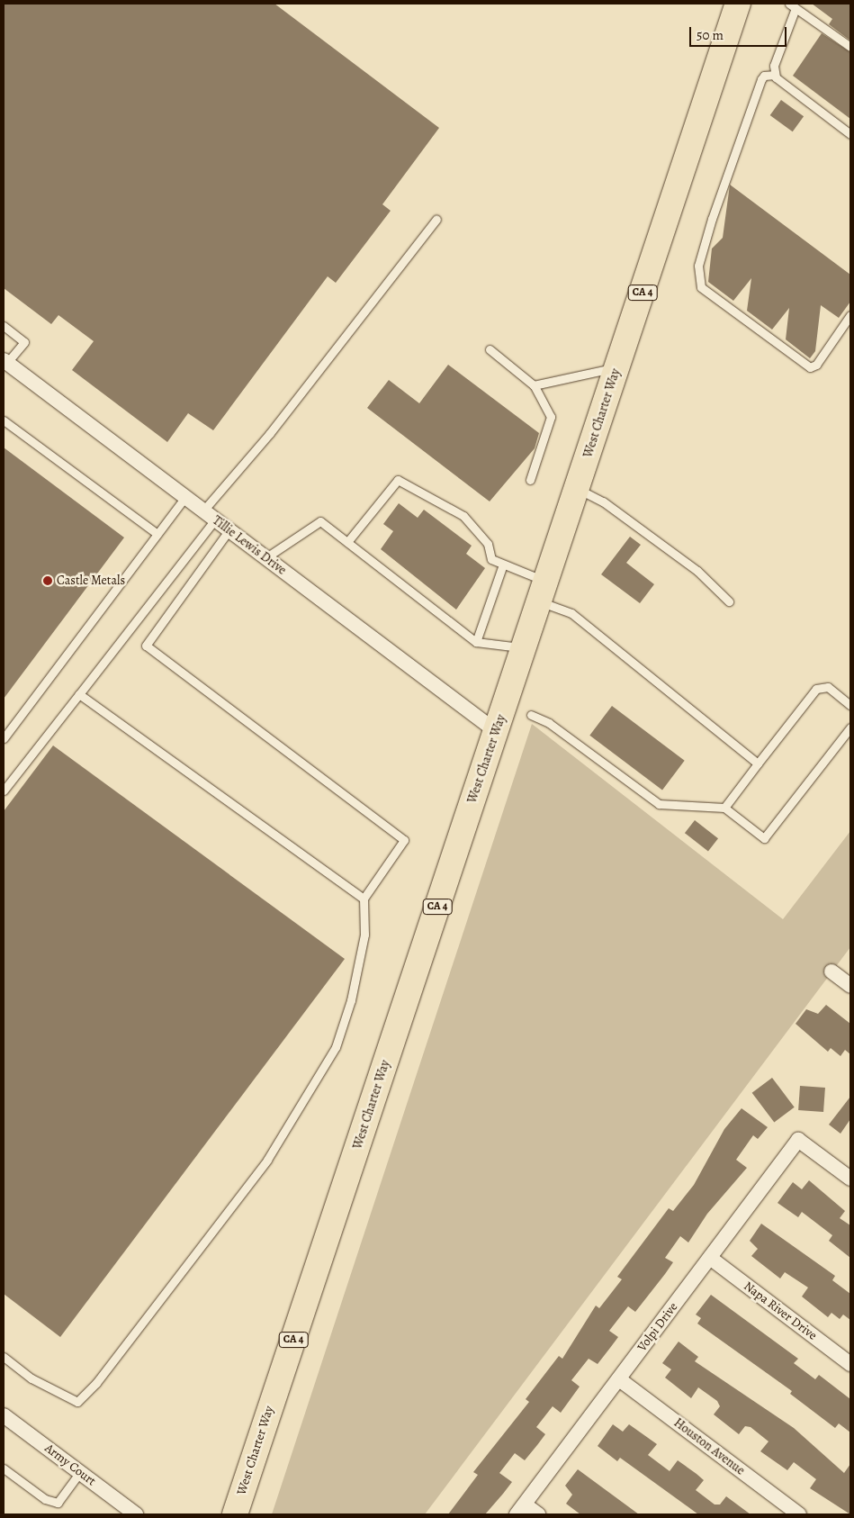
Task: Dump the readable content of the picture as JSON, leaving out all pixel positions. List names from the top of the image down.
{
  "streets": {
    "highway": ["CA 4", "West Charter Way"],
    "street": [
      "Tillie Lewis Drive",
      "Napa River Drive",
      "Volpi Drive",
      "Houston Avenue",
      "Army Court"
    ]
  },
  "crossings": [
    ["West Charter Way", "Tillie Lewis Drive"],
    ["Napa River Drive", "Volpi Drive"],
    ["Volpi Drive", "Houston Avenue"]
  ],
  "places": ["Castle Metals"],
  "scale_bar": "50 m"
}
